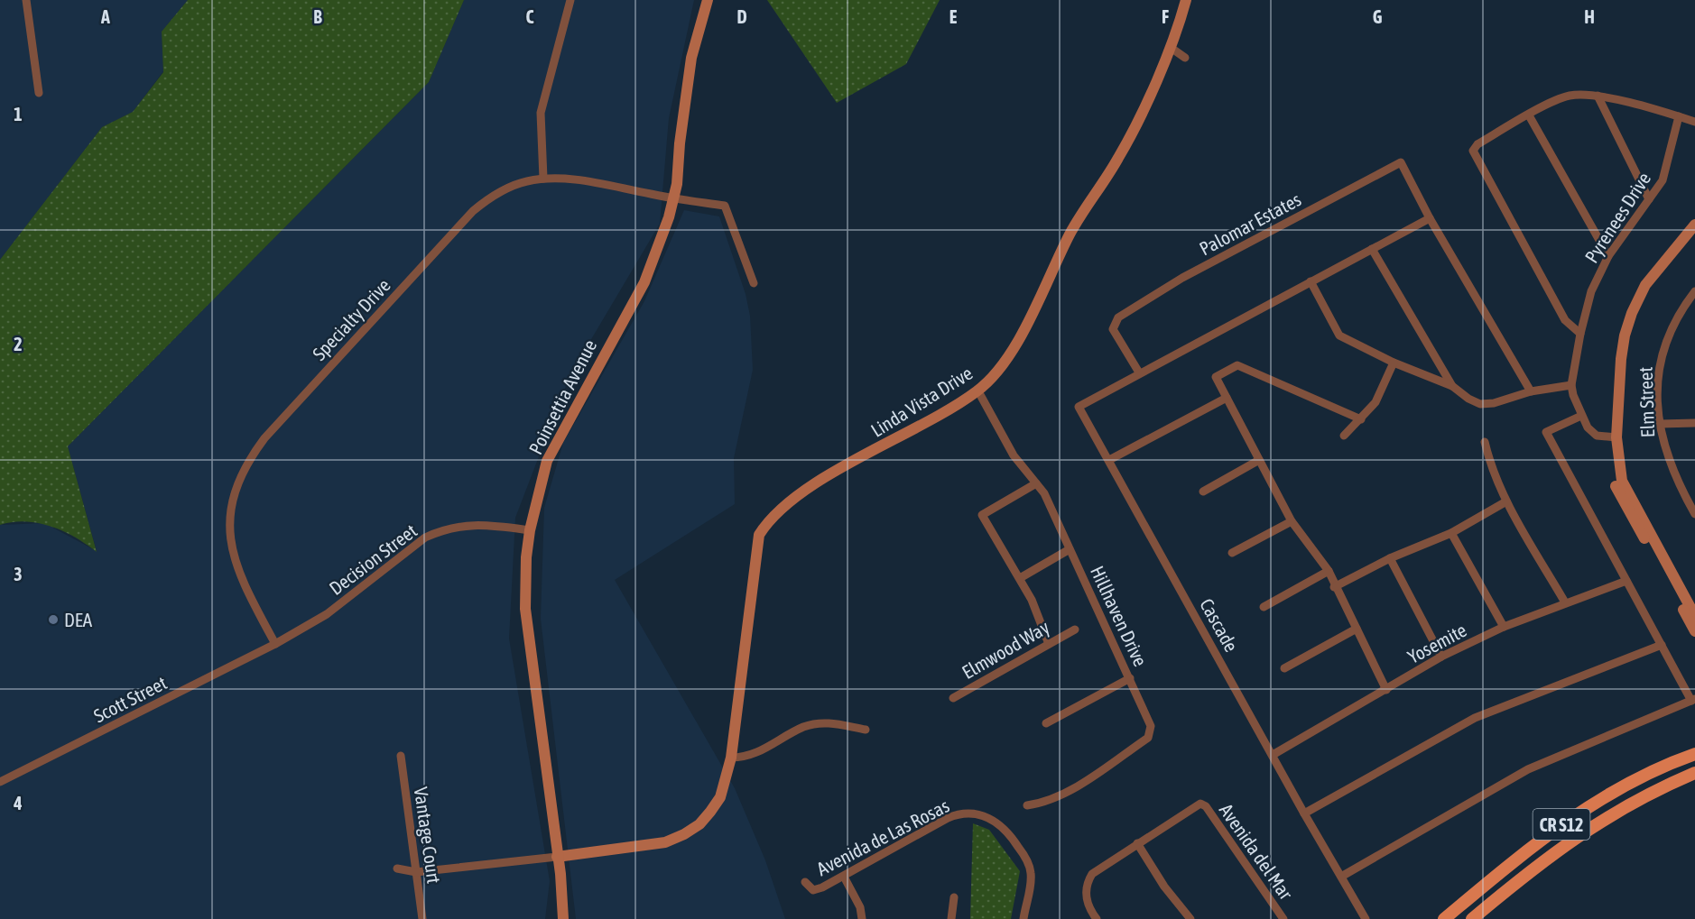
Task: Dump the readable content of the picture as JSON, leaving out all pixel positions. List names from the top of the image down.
{
  "streets": {
    "main road": ["CR S12"],
    "street": [
      "Pyrenees Drive",
      "Palomar Estates",
      "Specialty Drive",
      "Poinsettia Avenue",
      "Linda Vista Drive",
      "Elm Street",
      "Decision Street",
      "Hillhaven Drive",
      "Cascade",
      "Yosemite",
      "Elmwood Way",
      "Scott Street",
      "Vantage Court",
      "Avenida de Las Rosas",
      "Avenida del Mar"
    ]
  },
  "crossings": [
    ["Palomar Estates", "Cascade"],
    ["Specialty Drive", "Poinsettia Avenue"],
    ["Specialty Drive", "Decision Street"],
    ["Specialty Drive", "Scott Street"],
    ["Poinsettia Avenue", "Linda Vista Drive"],
    ["Poinsettia Avenue", "Decision Street"],
    ["Linda Vista Drive", "Hillhaven Drive"],
    ["Decision Street", "Scott Street"],
    ["Cascade", "Yosemite"]
  ],
  "places": ["DEA"],
  "grid": {
    "columns": [
      "A",
      "B",
      "C",
      "D",
      "E",
      "F",
      "G",
      "H"
    ],
    "rows": [
      "1",
      "2",
      "3",
      "4"
    ]
  }
}
